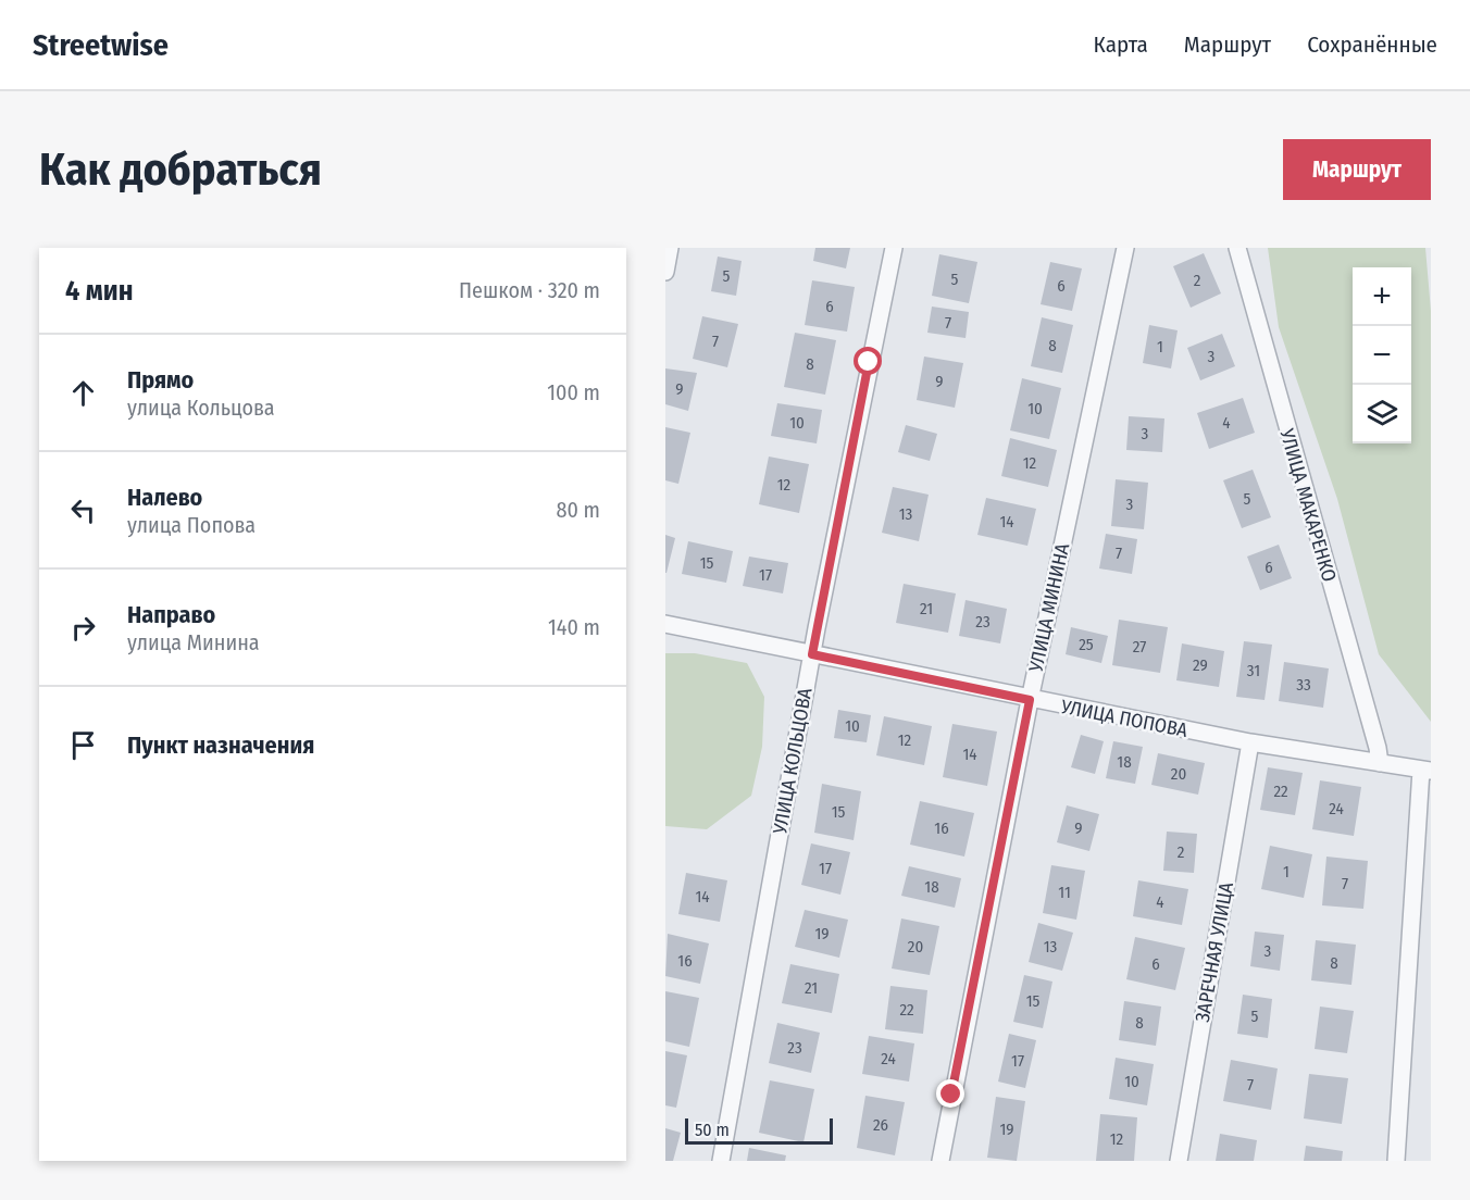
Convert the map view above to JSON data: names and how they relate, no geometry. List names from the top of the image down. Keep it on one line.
{"streets":{"street":["УЛИЦА МАКАРЕНКО","УЛИЦА МИНИНА","УЛИЦА ПОПОВА","УЛИЦА КОЛЬЦОВА","ЗАРЕЧНАЯ УЛИЦА"]},"crossings":[["УЛИЦА МАКАРЕНКО","УЛИЦА ПОПОВА"],["УЛИЦА МИНИНА","УЛИЦА ПОПОВА"],["УЛИЦА ПОПОВА","УЛИЦА КОЛЬЦОВА"],["УЛИЦА ПОПОВА","ЗАРЕЧНАЯ УЛИЦА"]],"house_numbers":["5","5","2","6","6","7","7","8","1","3","8","9","9","10","10","4","3","12","12","5","3","13","14","7","15","6","17","21","23","25","27","29","31","33","10","12","14","18","20","22","24","15","16","9","2","17","1","7","18","11","14","4","19","20","13","3","16","8","6","21","15","22","5","8","23","24","17","10","7","26","19","12"],"scale_bar":"50 m","page":{"header":"Streetwise","nav":["Карта","Маршрут","Сохранённые"],"buttons":"Маршрут","title":"Как добраться","heading":["4 мин","Пешком · 320 m"],"map_buttons":["+","−"],"list":[["Прямо","улица Кольцова","100 m"],["Налево","улица Попова","80 m"],["Направо","улица Минина","140 m"],"Пункт назначения"],"scale":"50 m"}}
